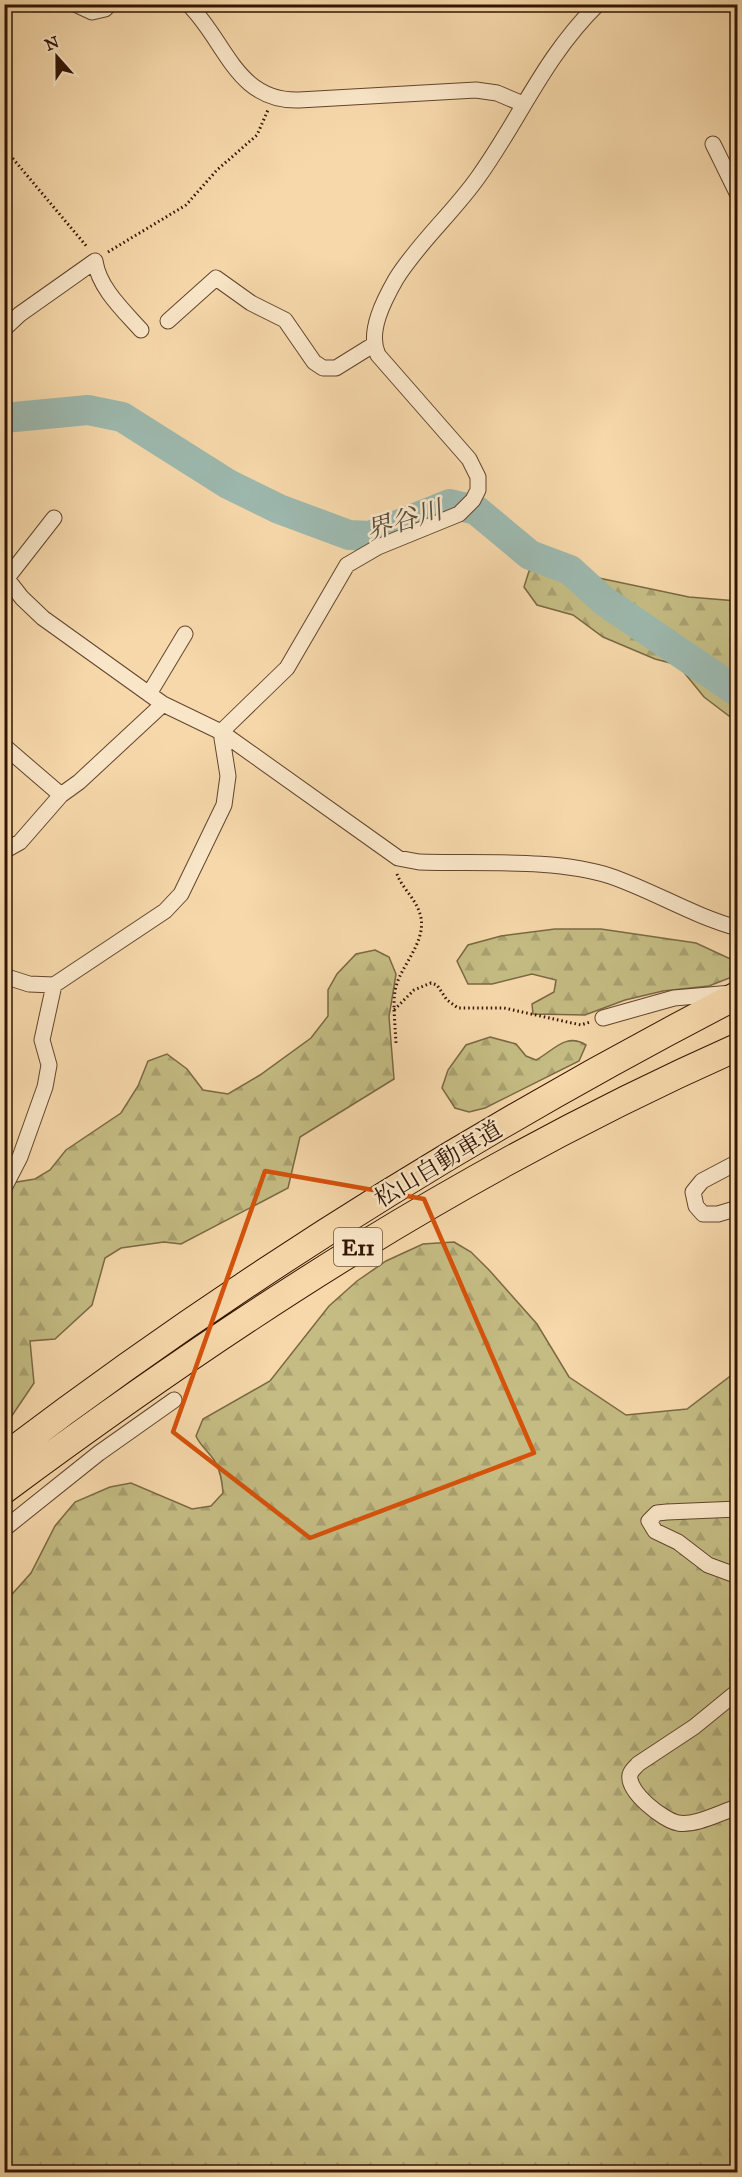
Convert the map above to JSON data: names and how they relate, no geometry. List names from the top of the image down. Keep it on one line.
{"streets":{"highway":["松山自動車道","E11"]},"water":["界谷川"],"north":"top"}
